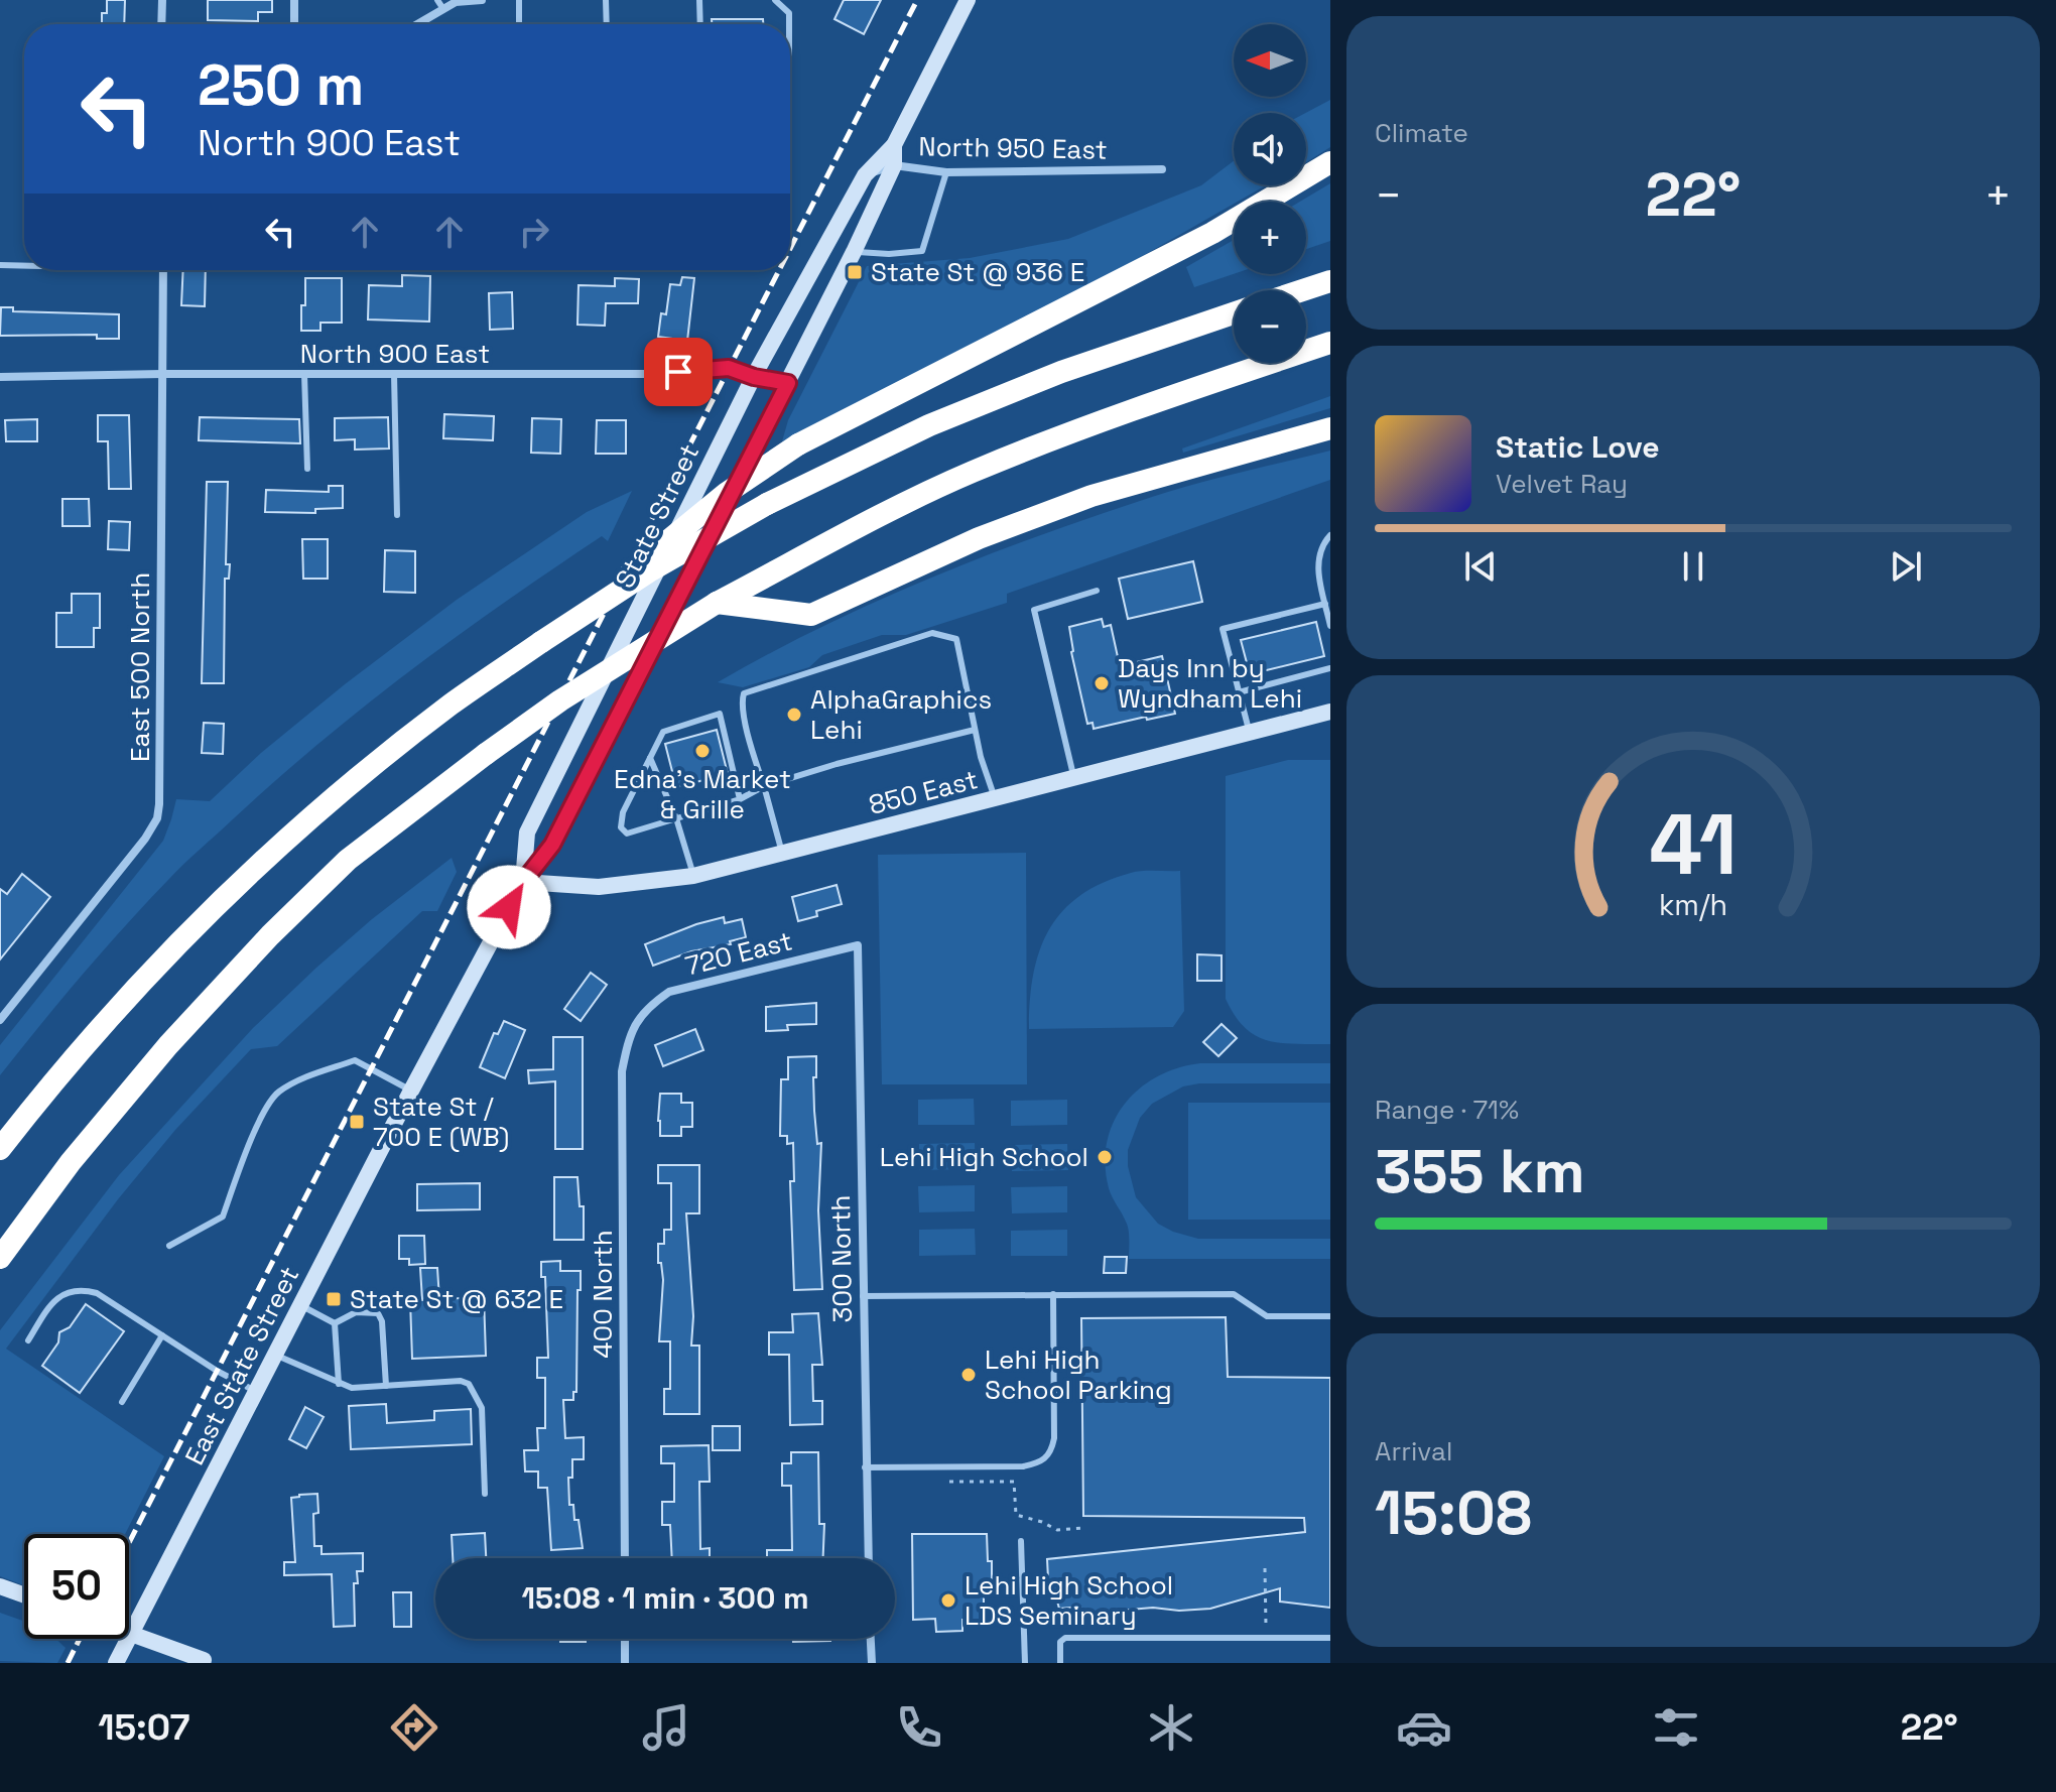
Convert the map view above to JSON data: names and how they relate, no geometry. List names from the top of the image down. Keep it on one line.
{"streets":{"main road":["State Street","850 East","East State Street"],"street":["North 950 East","North 900 East","East 500 North","720 East","300 North","400 North"]},"crossings":[["North 950 East","State Street"],["North 900 East","State Street"],["North 900 East","East 500 North"],["State Street","850 East"],["State Street","East State Street"],["720 East","300 North"],["720 East","400 North"]],"places":{"transit":["State St @ 936 E","State St / 700 E (WB)","State St @ 632 E"],"other":["Days Inn by Wyndham Lehi","AlphaGraphics Lehi","Edna's Market & Grille","Lehi High School","Lehi High School Parking","Lehi High School LDS Seminary"]},"north":"left","page":{"tile":["Climate",["Range · 71%","355 km"],["Arrival","15:08"]],"map_buttons":["+","−"],"turn":["250 m","North 900 East"],"heat":["−","22°","+"],"song":["Static Love","Velvet Ray"],"limit":"50","trip":"15:08 · 1 min · 300 m","tabs":["15:07","22°"],"gauge":["41","km/h"]}}
